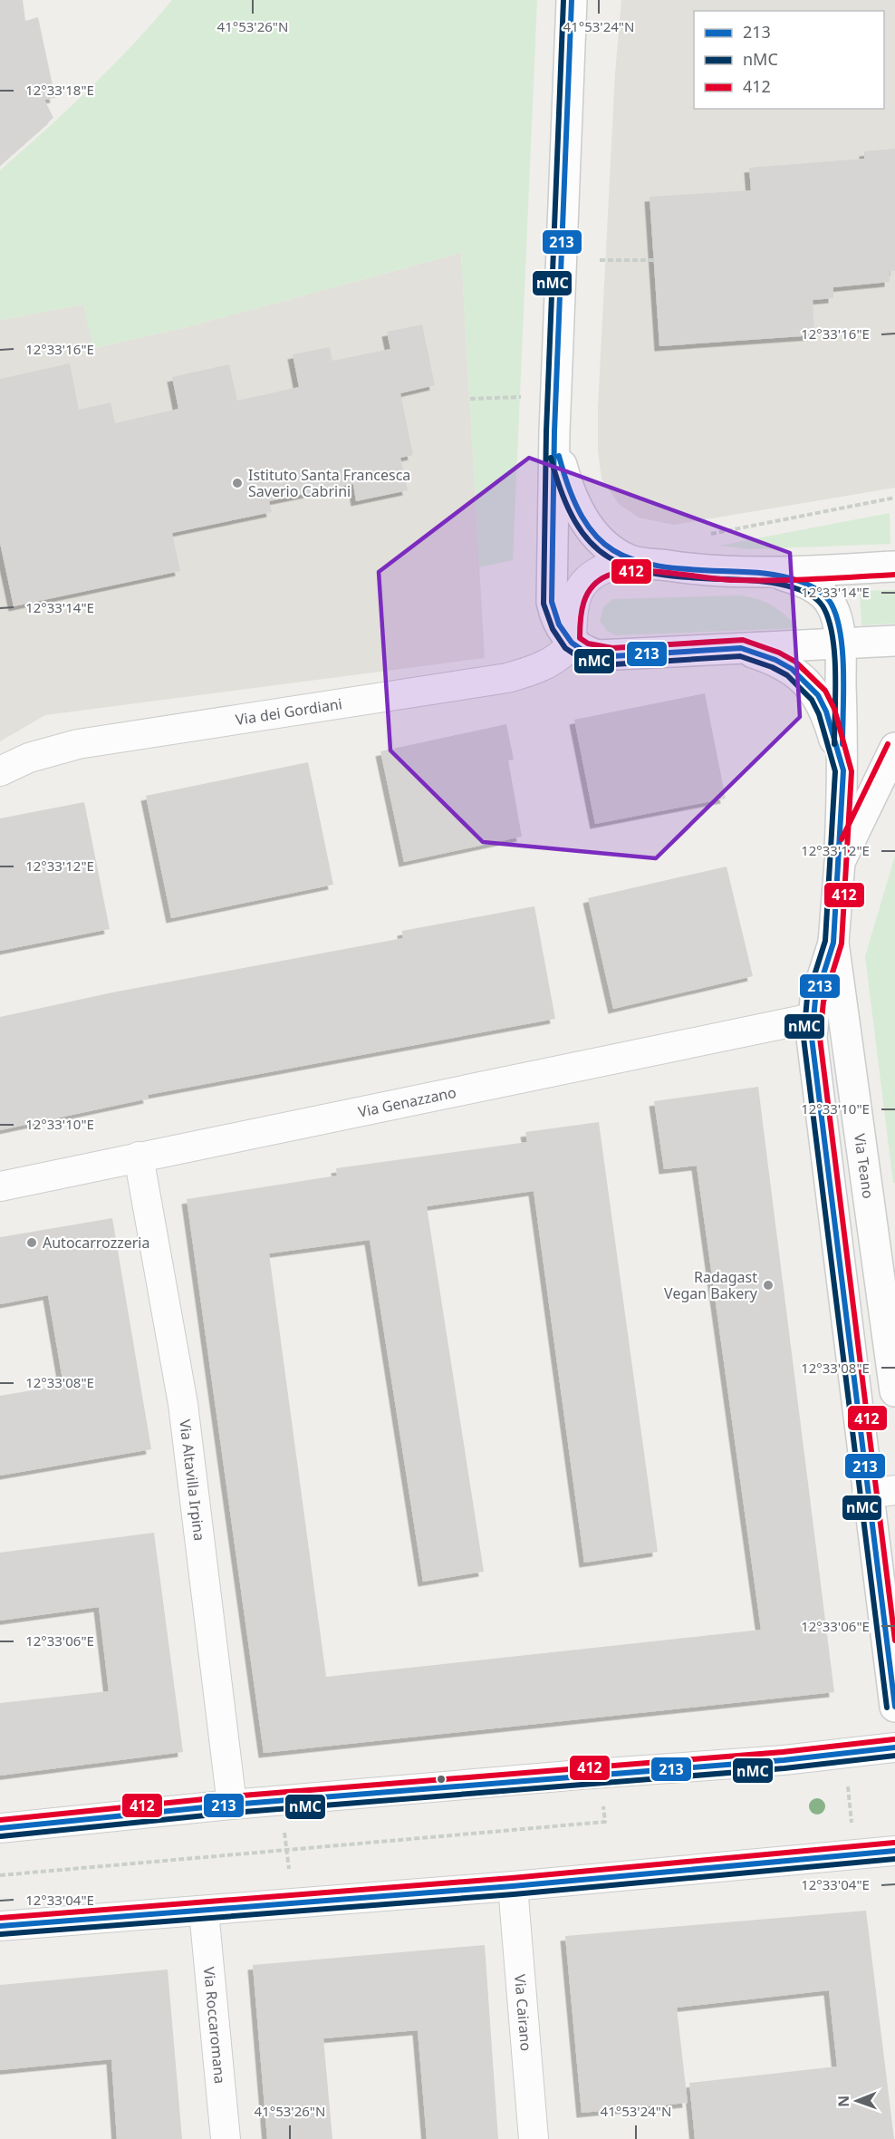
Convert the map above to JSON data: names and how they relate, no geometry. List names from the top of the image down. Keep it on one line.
{"streets":{"street":["Via dei Gordiani","Via Genazzano","Via Teano","Via Altavilla Irpina","Via Cairano","Via Roccaromana"]},"crossings":[["Via Genazzano","Via Teano"],["Via Genazzano","Via Altavilla Irpina"]],"places":["Istituto Santa Francesca Saverio Cabrini","Autocarrozzeria","Radagast Vegan Bakery"],"lines":["transit line 213","transit line nMC","transit line 412"],"legend":["213","nMC","412"],"north":"left","coordinates":["41°53'26\"N","41°53'24\"N","12°33'18\"E","12°33'16\"E","12°33'14\"E","12°33'12\"E","12°33'10\"E","12°33'08\"E","12°33'06\"E","12°33'04\"E"]}
